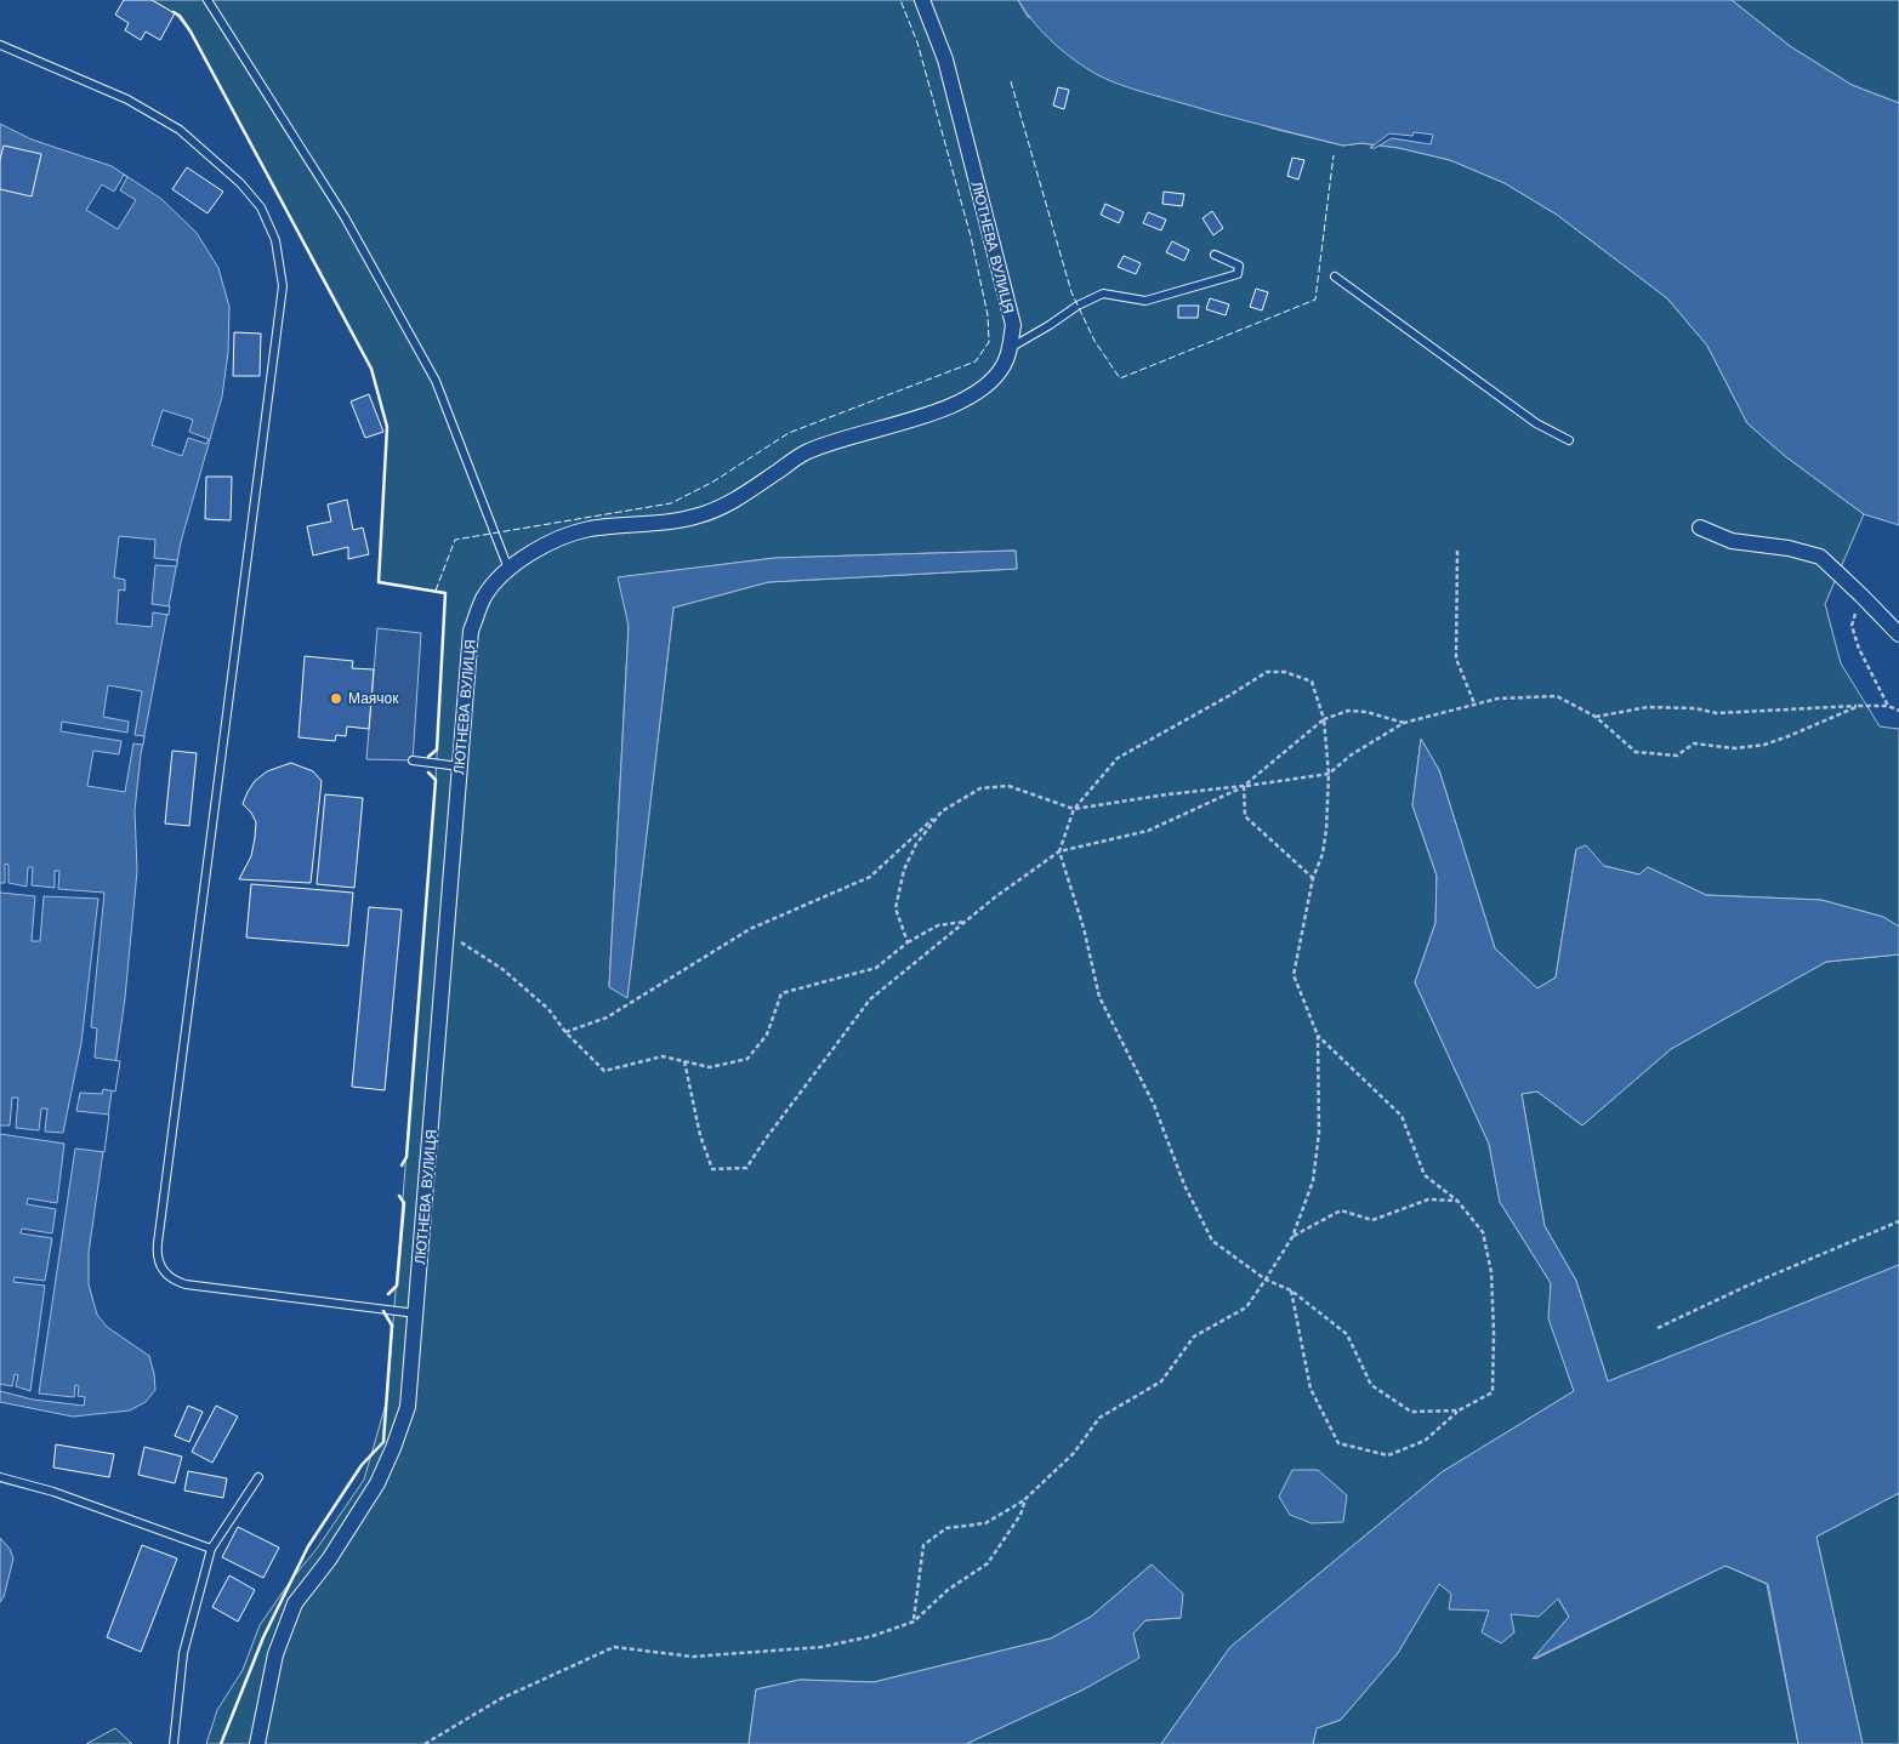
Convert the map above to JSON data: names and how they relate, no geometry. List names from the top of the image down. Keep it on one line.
{"streets":{"street":["ЛЮТНЕВА ВУЛИЦЯ"]},"places":["Маячок"]}
